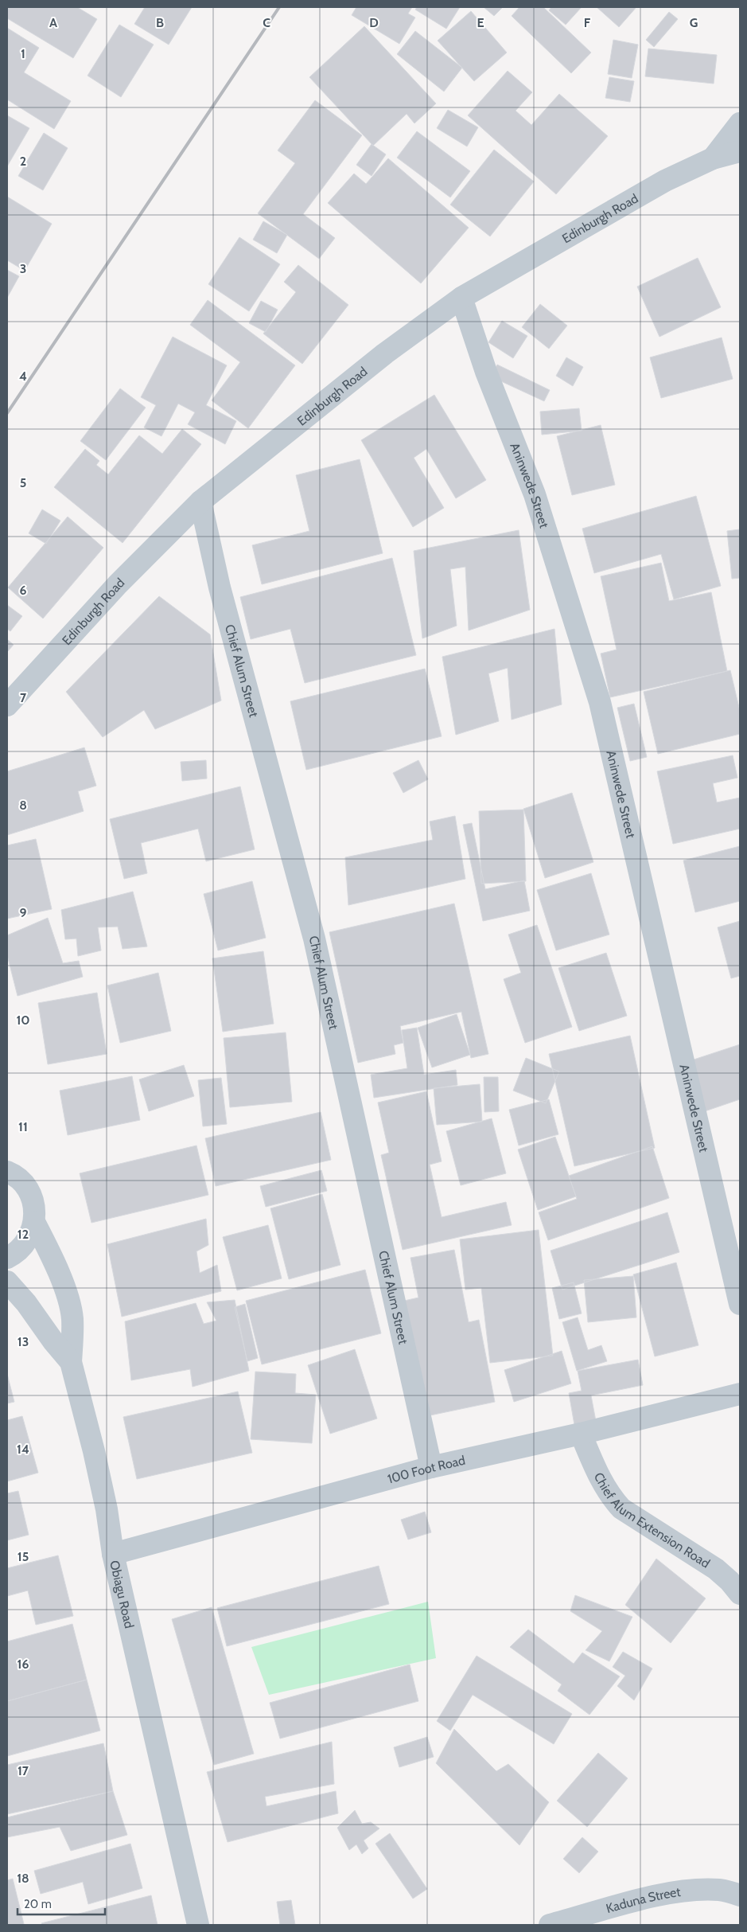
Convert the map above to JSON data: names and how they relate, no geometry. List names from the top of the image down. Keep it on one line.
{"streets":{"street":["Edinburgh Road","Aninwede Street","Chief Alum Street","100 Foot Road","Chief Alum Extension Road","Obiagu Road","Kaduna Street"]},"crossings":[["Edinburgh Road","Aninwede Street"],["Edinburgh Road","Chief Alum Street"],["Chief Alum Street","100 Foot Road"],["100 Foot Road","Chief Alum Extension Road"],["100 Foot Road","Obiagu Road"]],"scale_bar":"20 m","grid":{"columns":["A","B","C","D","E","F","G"],"rows":["1","2","3","4","5","6","7","8","9","10","11","12","13","14","15","16","17","18"]}}
